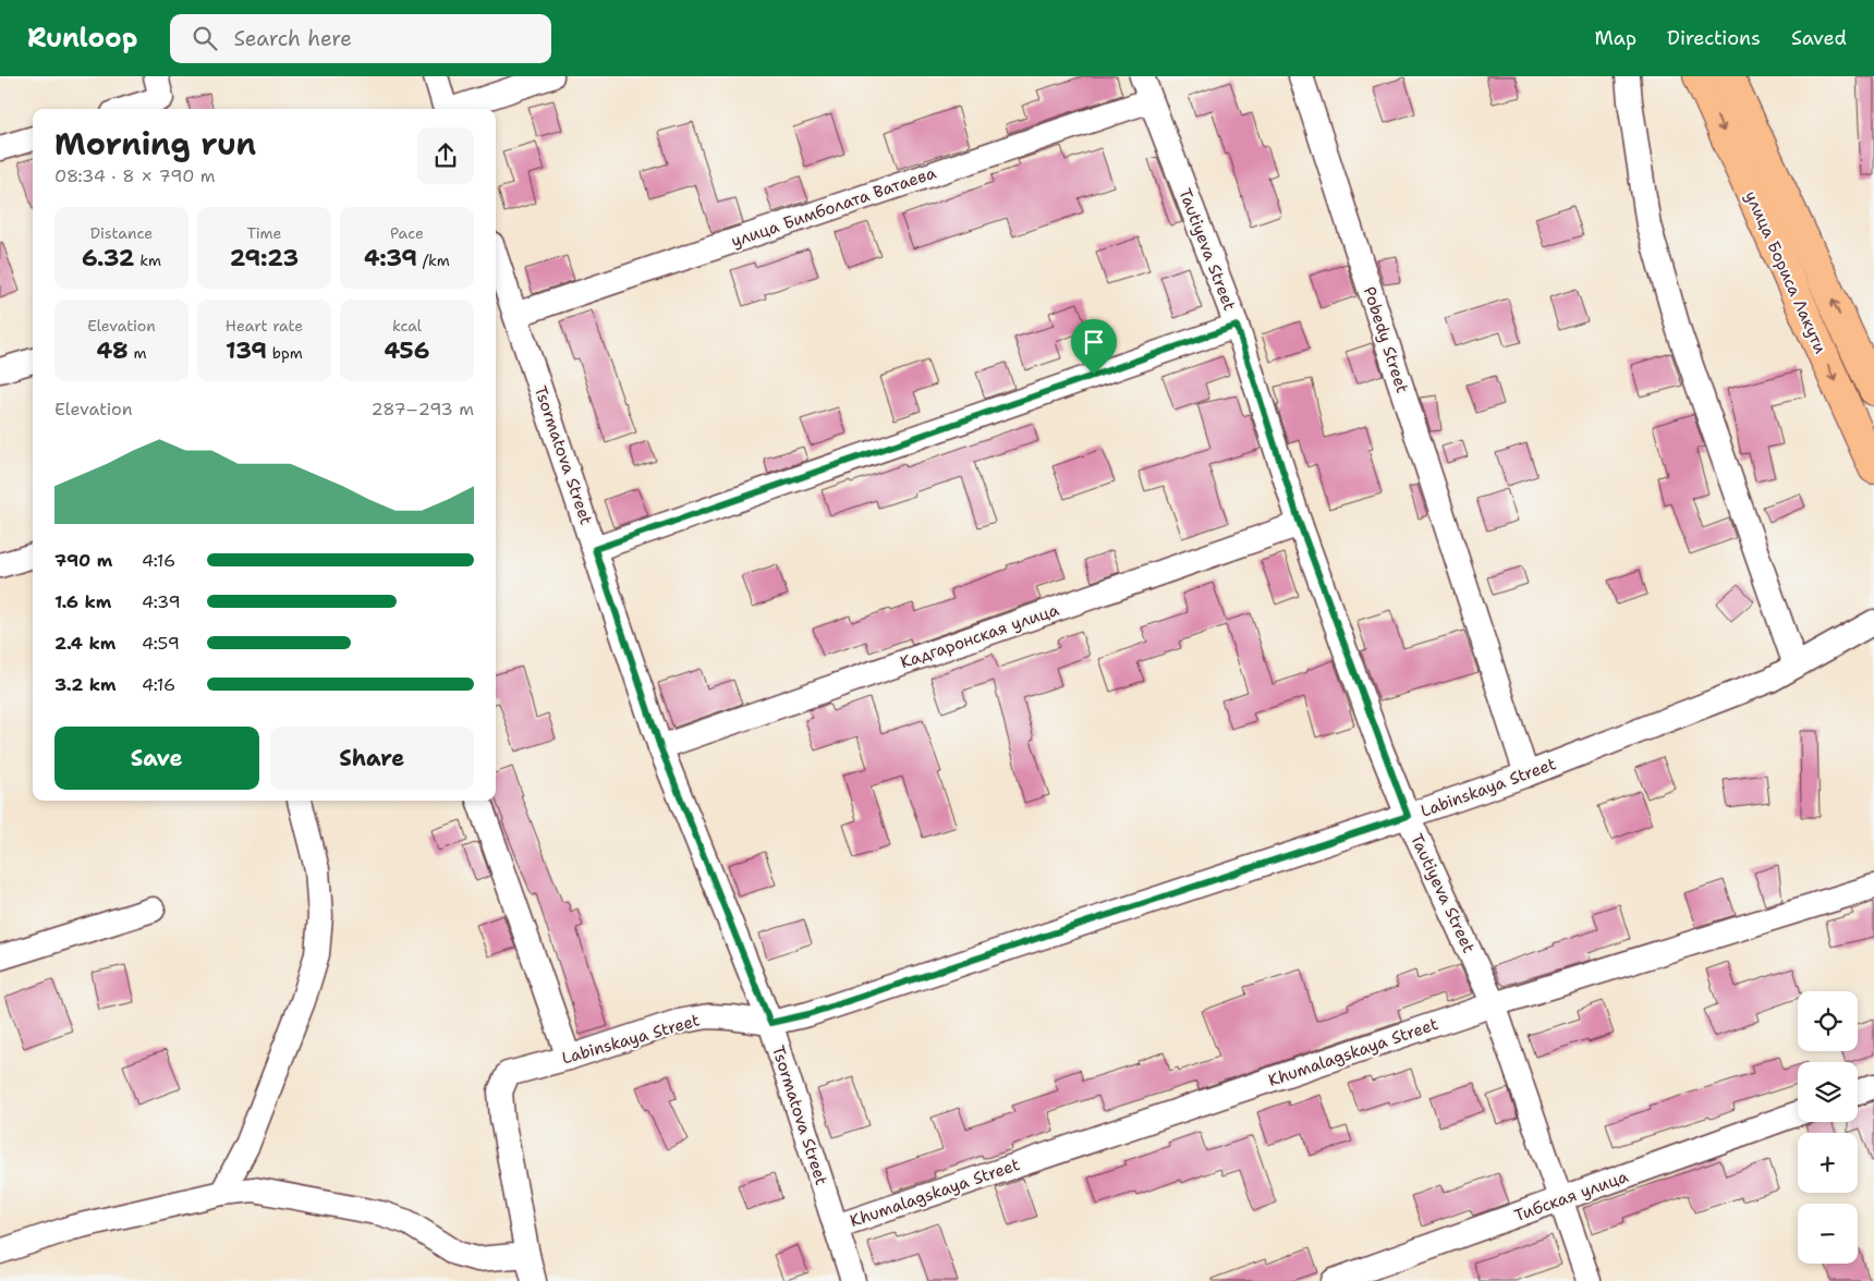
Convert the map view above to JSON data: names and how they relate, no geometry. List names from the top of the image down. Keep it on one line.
{"streets":{"main road":["улица Бориса Лакути"],"street":["улица Бимболата Ватаева","Tautiyeva Street","Pobedy Street","Tsormatova Street","Кадгаронская улица","Labinskaya Street","Khumalagskaya Street","Тибская улица"]},"crossings":[["улица Бимболата Ватаева","Tautiyeva Street"],["улица Бимболата Ватаева","Tsormatova Street"],["Tautiyeva Street","Кадгаронская улица"],["Tautiyeva Street","Labinskaya Street"],["Tautiyeva Street","Khumalagskaya Street"],["Tautiyeva Street","Тибская улица"],["Pobedy Street","Labinskaya Street"],["Tsormatova Street","Кадгаронская улица"],["Tsormatova Street","Labinskaya Street"],["Tsormatova Street","Khumalagskaya Street"]],"page":{"header":"Runloop","search":"Search here","nav":["Map","Directions","Saved"],"heading":["Morning run","08:34 · 8 × 790 m"],"stats":[["Distance","6.32 km"],["Time","29:23"],["Pace","4:39 /km"],["Elevation","48 m"],["Heart rate","139 bpm"],["kcal","456"]],"chart":["Elevation","287–293 m"],"list":[{"name":"790 m","note":"4:16"},{"name":"1.6 km","note":"4:39"},{"name":"2.4 km","note":"4:59"},{"name":"3.2 km","note":"4:16"}],"buttons":["Save","Share"],"map_buttons":["+","−"]}}
